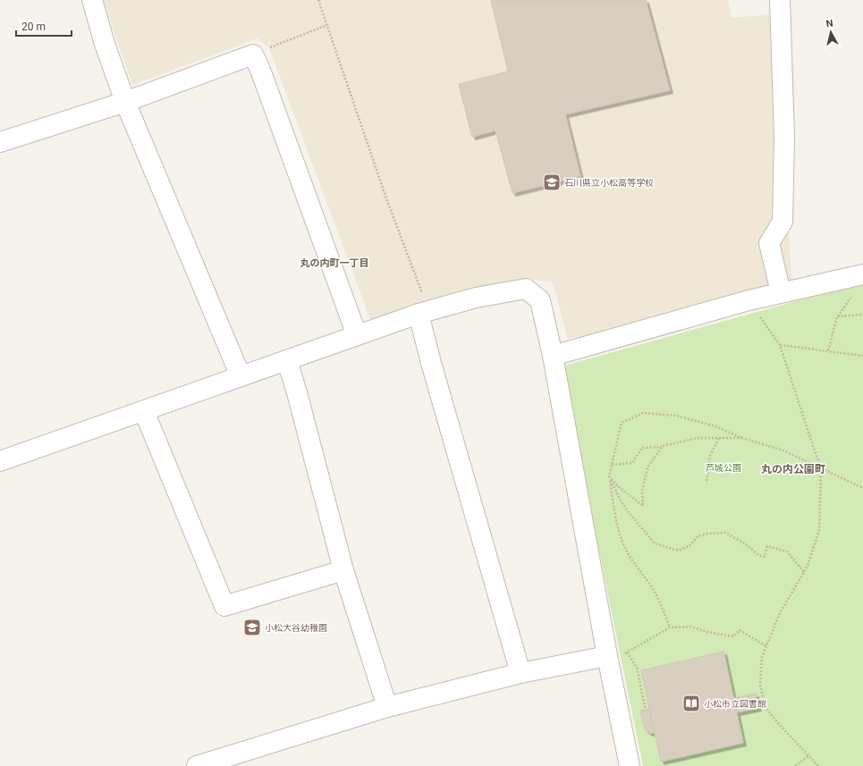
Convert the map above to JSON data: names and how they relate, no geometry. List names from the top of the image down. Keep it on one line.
{"districts":["丸の内町一丁目","丸の内公園町"],"parks":["芦城公園"],"places":{"school or university":["石川県立小松高等学校","小松大谷幼稚園"],"library":["小松市立図書館"]},"scale_bar":"20 m","north":"top"}
